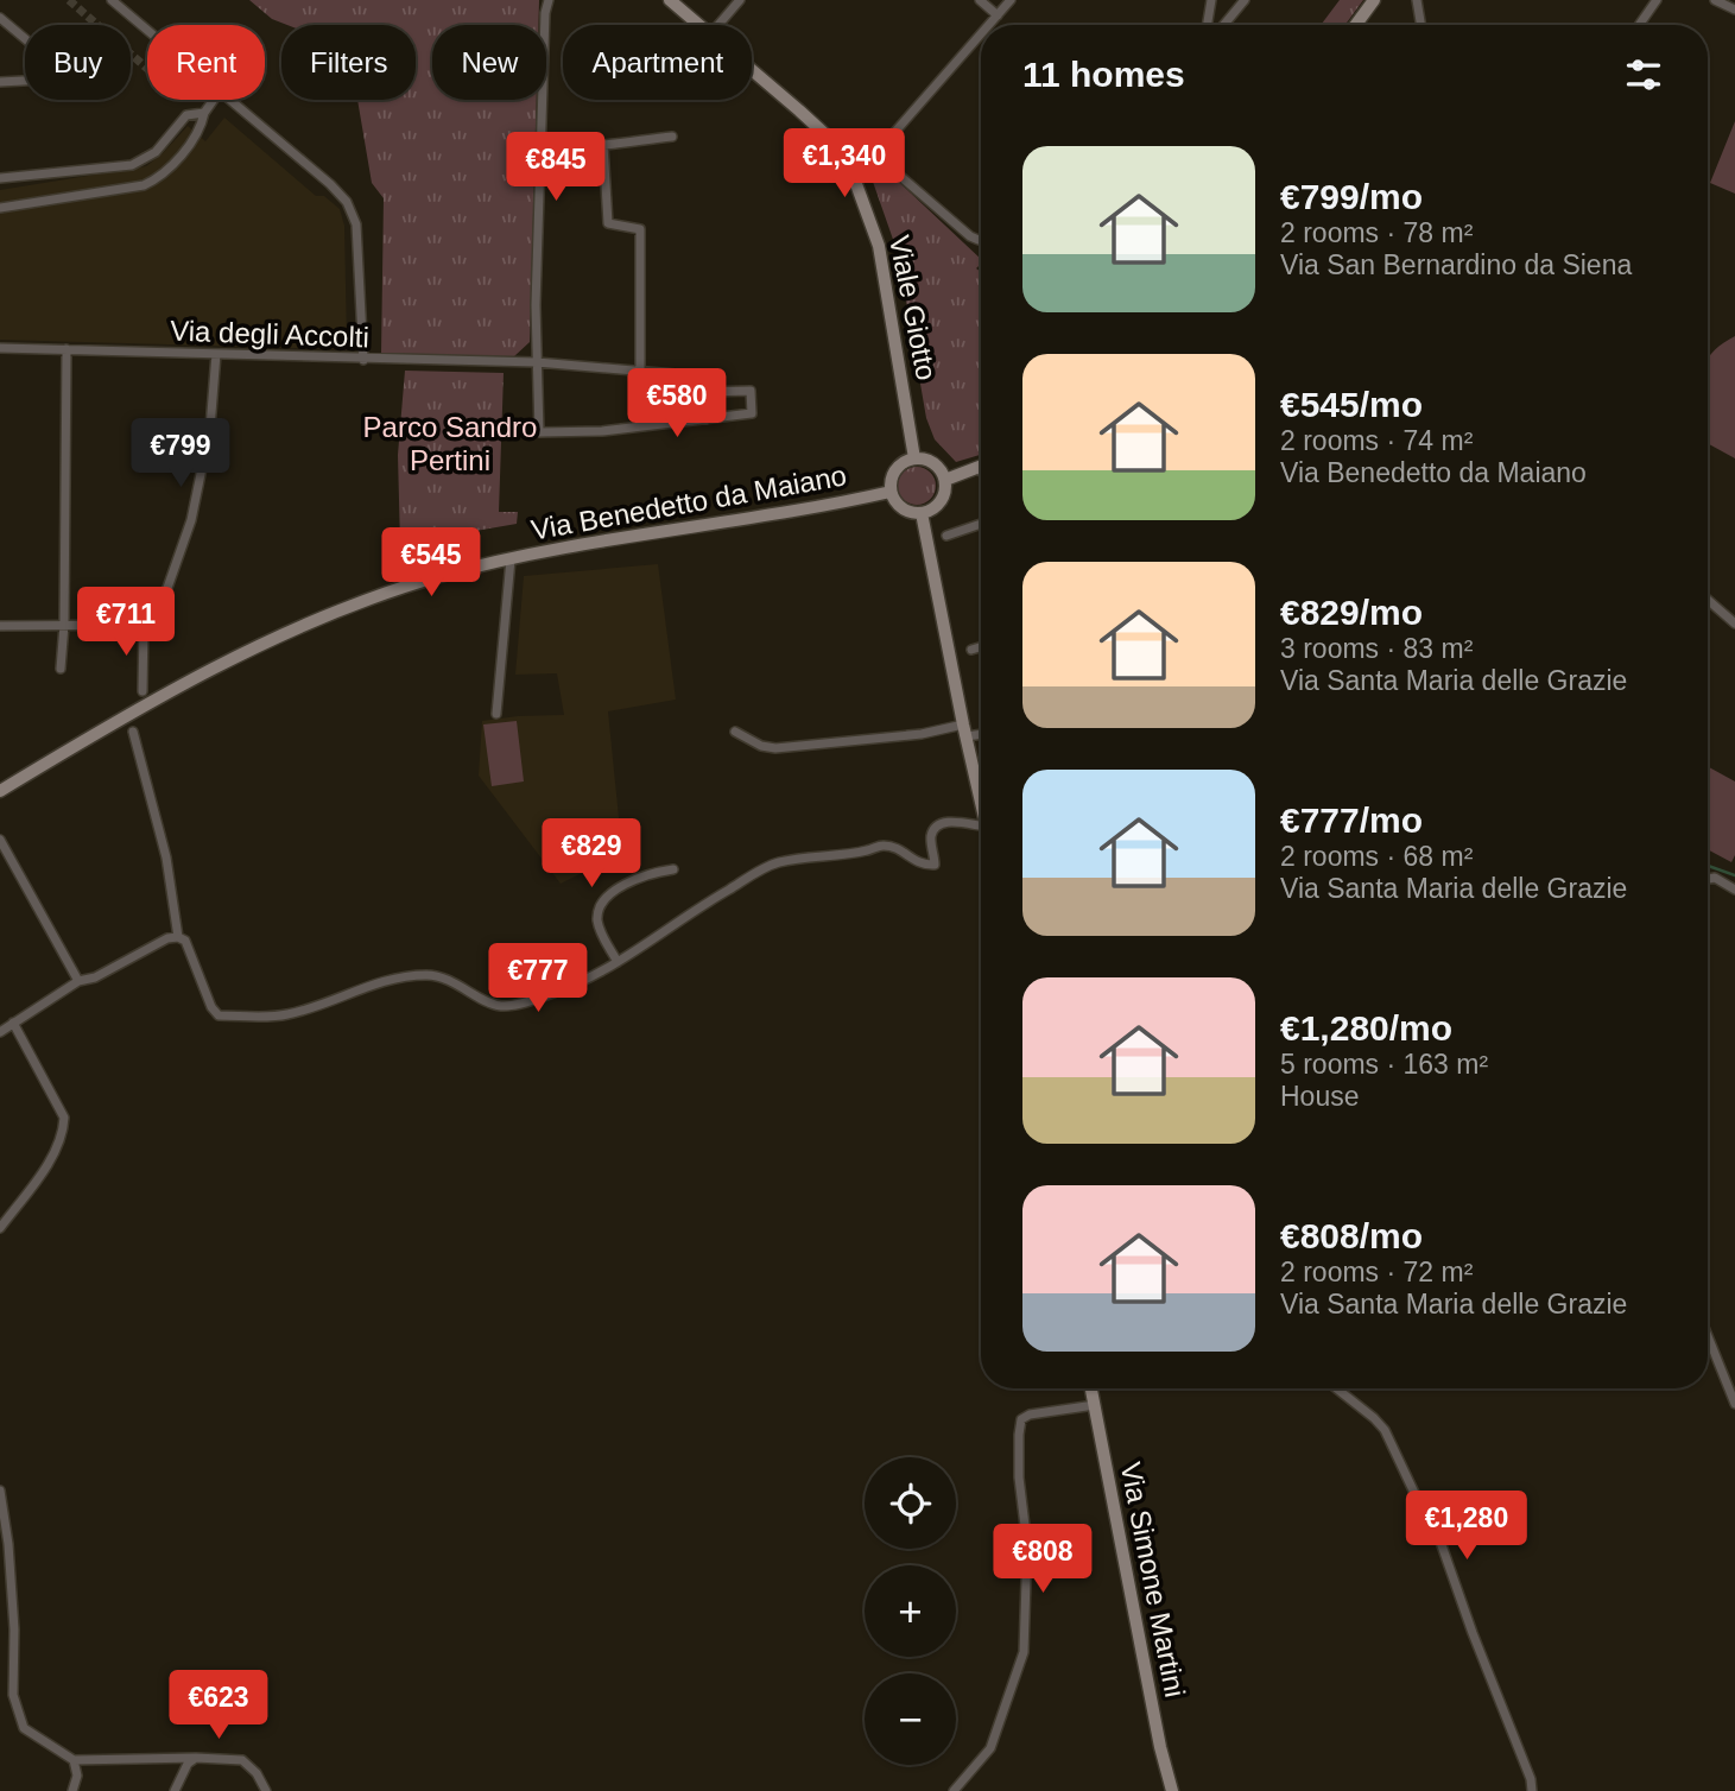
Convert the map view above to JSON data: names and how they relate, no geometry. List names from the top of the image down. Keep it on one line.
{"streets":{"street":["Viale Giotto","Via degli Accolti","Via Benedetto da Maiano","Via Simone Martini"]},"crossings":[["Viale Giotto","Via Benedetto da Maiano"]],"parks":["Parco Sandro Pertini"],"page":{"chip":["Buy","Rent","Filters","New","Apartment"],"heading":"11 homes","list":[{"name":"€799/mo","note":"2 rooms · 78 m² · Via San Bernardino da Siena"},{"name":"€545/mo","note":"2 rooms · 74 m² · Via Benedetto da Maiano"},{"name":"€829/mo","note":"3 rooms · 83 m² · Via Santa Maria delle Grazie"},{"name":"€777/mo","note":"2 rooms · 68 m² · Via Santa Maria delle Grazie"},{"name":"€1,280/mo","note":"5 rooms · 163 m² · House"},{"name":"€808/mo","note":"2 rooms · 72 m² · Via Santa Maria delle Grazie"}],"price":["€1,340","€845","€580","€799","€545","€711","€829","€777","€1,280","€808","€623"],"map_buttons":["+","−"]}}
